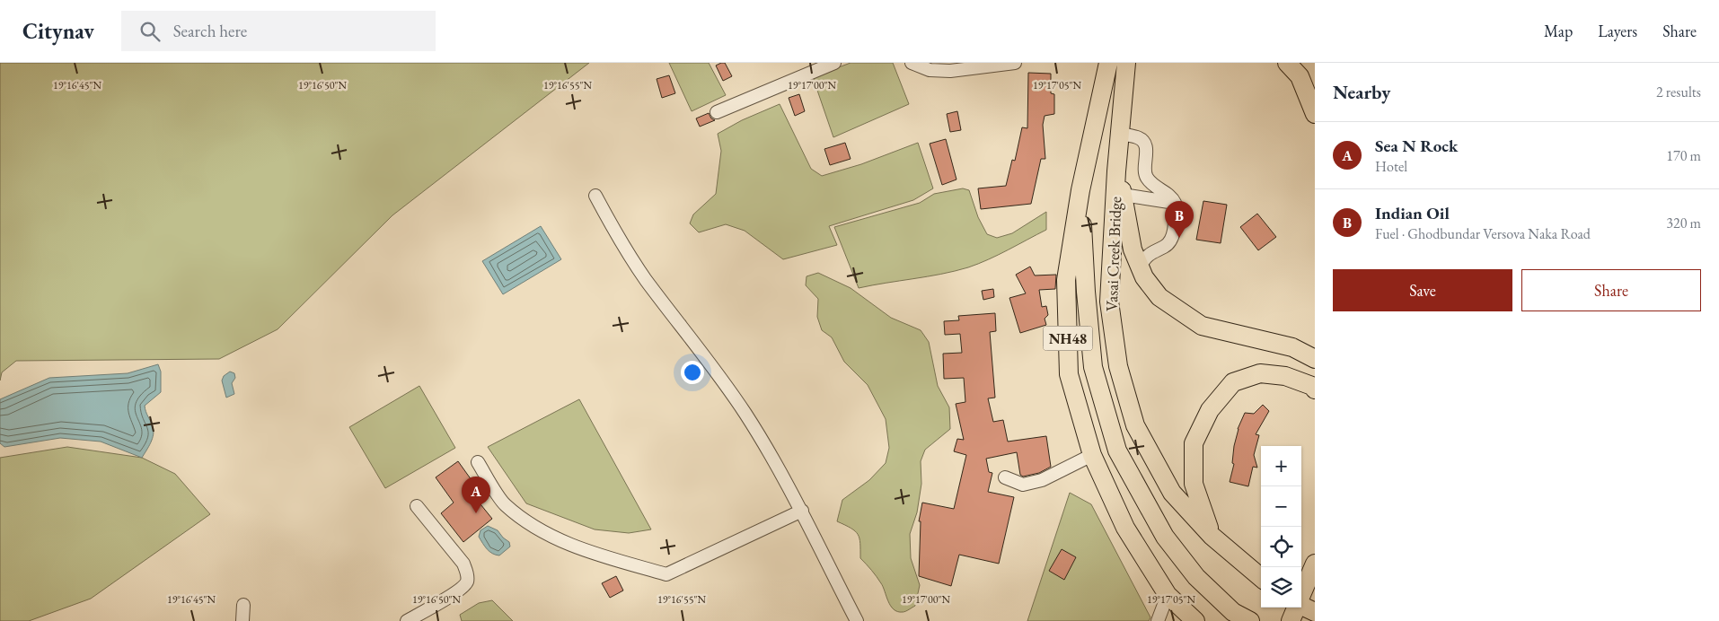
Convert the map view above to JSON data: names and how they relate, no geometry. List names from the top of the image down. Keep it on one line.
{"streets":{"highway":["Vasai Creek Bridge","NH48"]},"crossings":[["Vasai Creek Bridge","NH48"]],"page":{"header":"Citynav","search":"Search here","nav":["Map","Layers","Share"],"heading":["Nearby","2 results"],"list":[{"mark":"A","name":"Sea N Rock","note":"Hotel","value":"170 m"},{"mark":"B","name":"Indian Oil","note":"Fuel · Ghodbundar Versova Naka Road","value":"320 m"}],"pins":["B","A"],"buttons":["Save","Share"],"map_buttons":["+","−"]},"coordinates":["19°16'45\"N","19°16'50\"N","19°16'55\"N","19°17'00\"N","19°17'05\"N"]}
